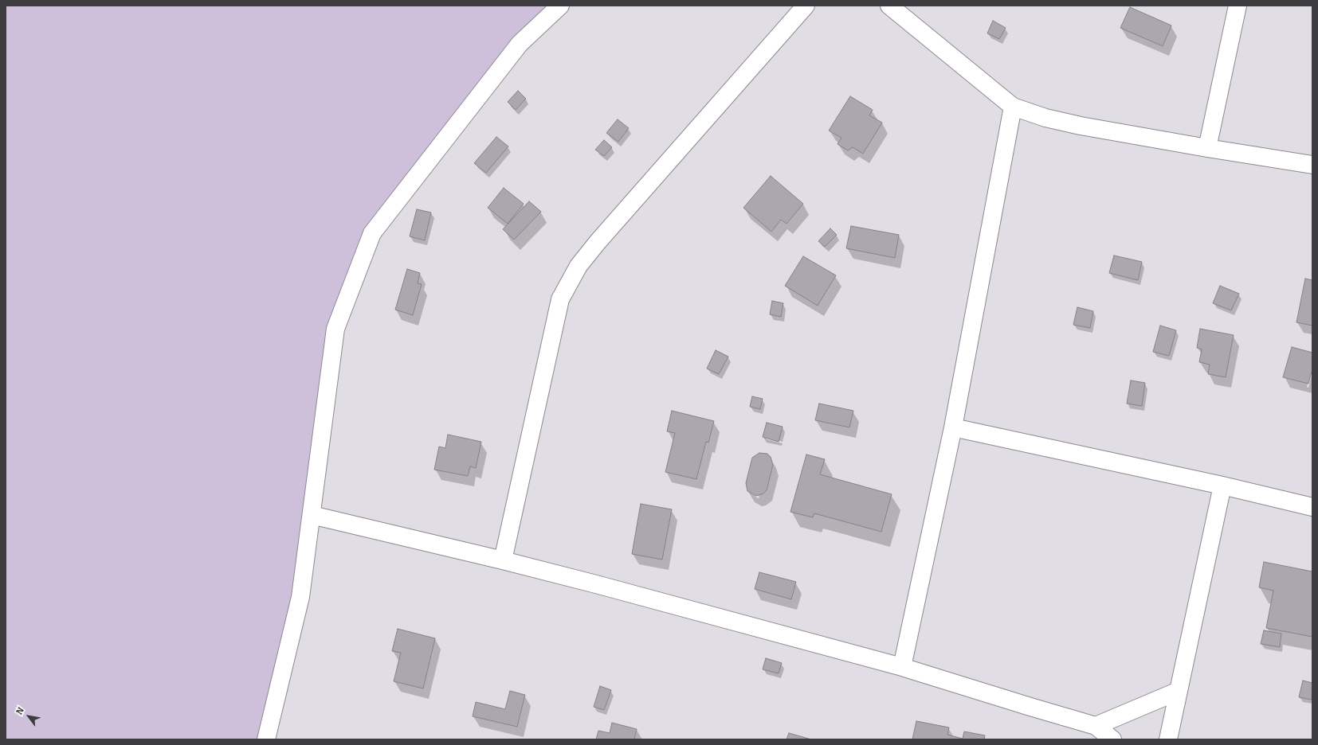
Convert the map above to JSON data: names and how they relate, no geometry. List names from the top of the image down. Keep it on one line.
{"north":"top left"}
